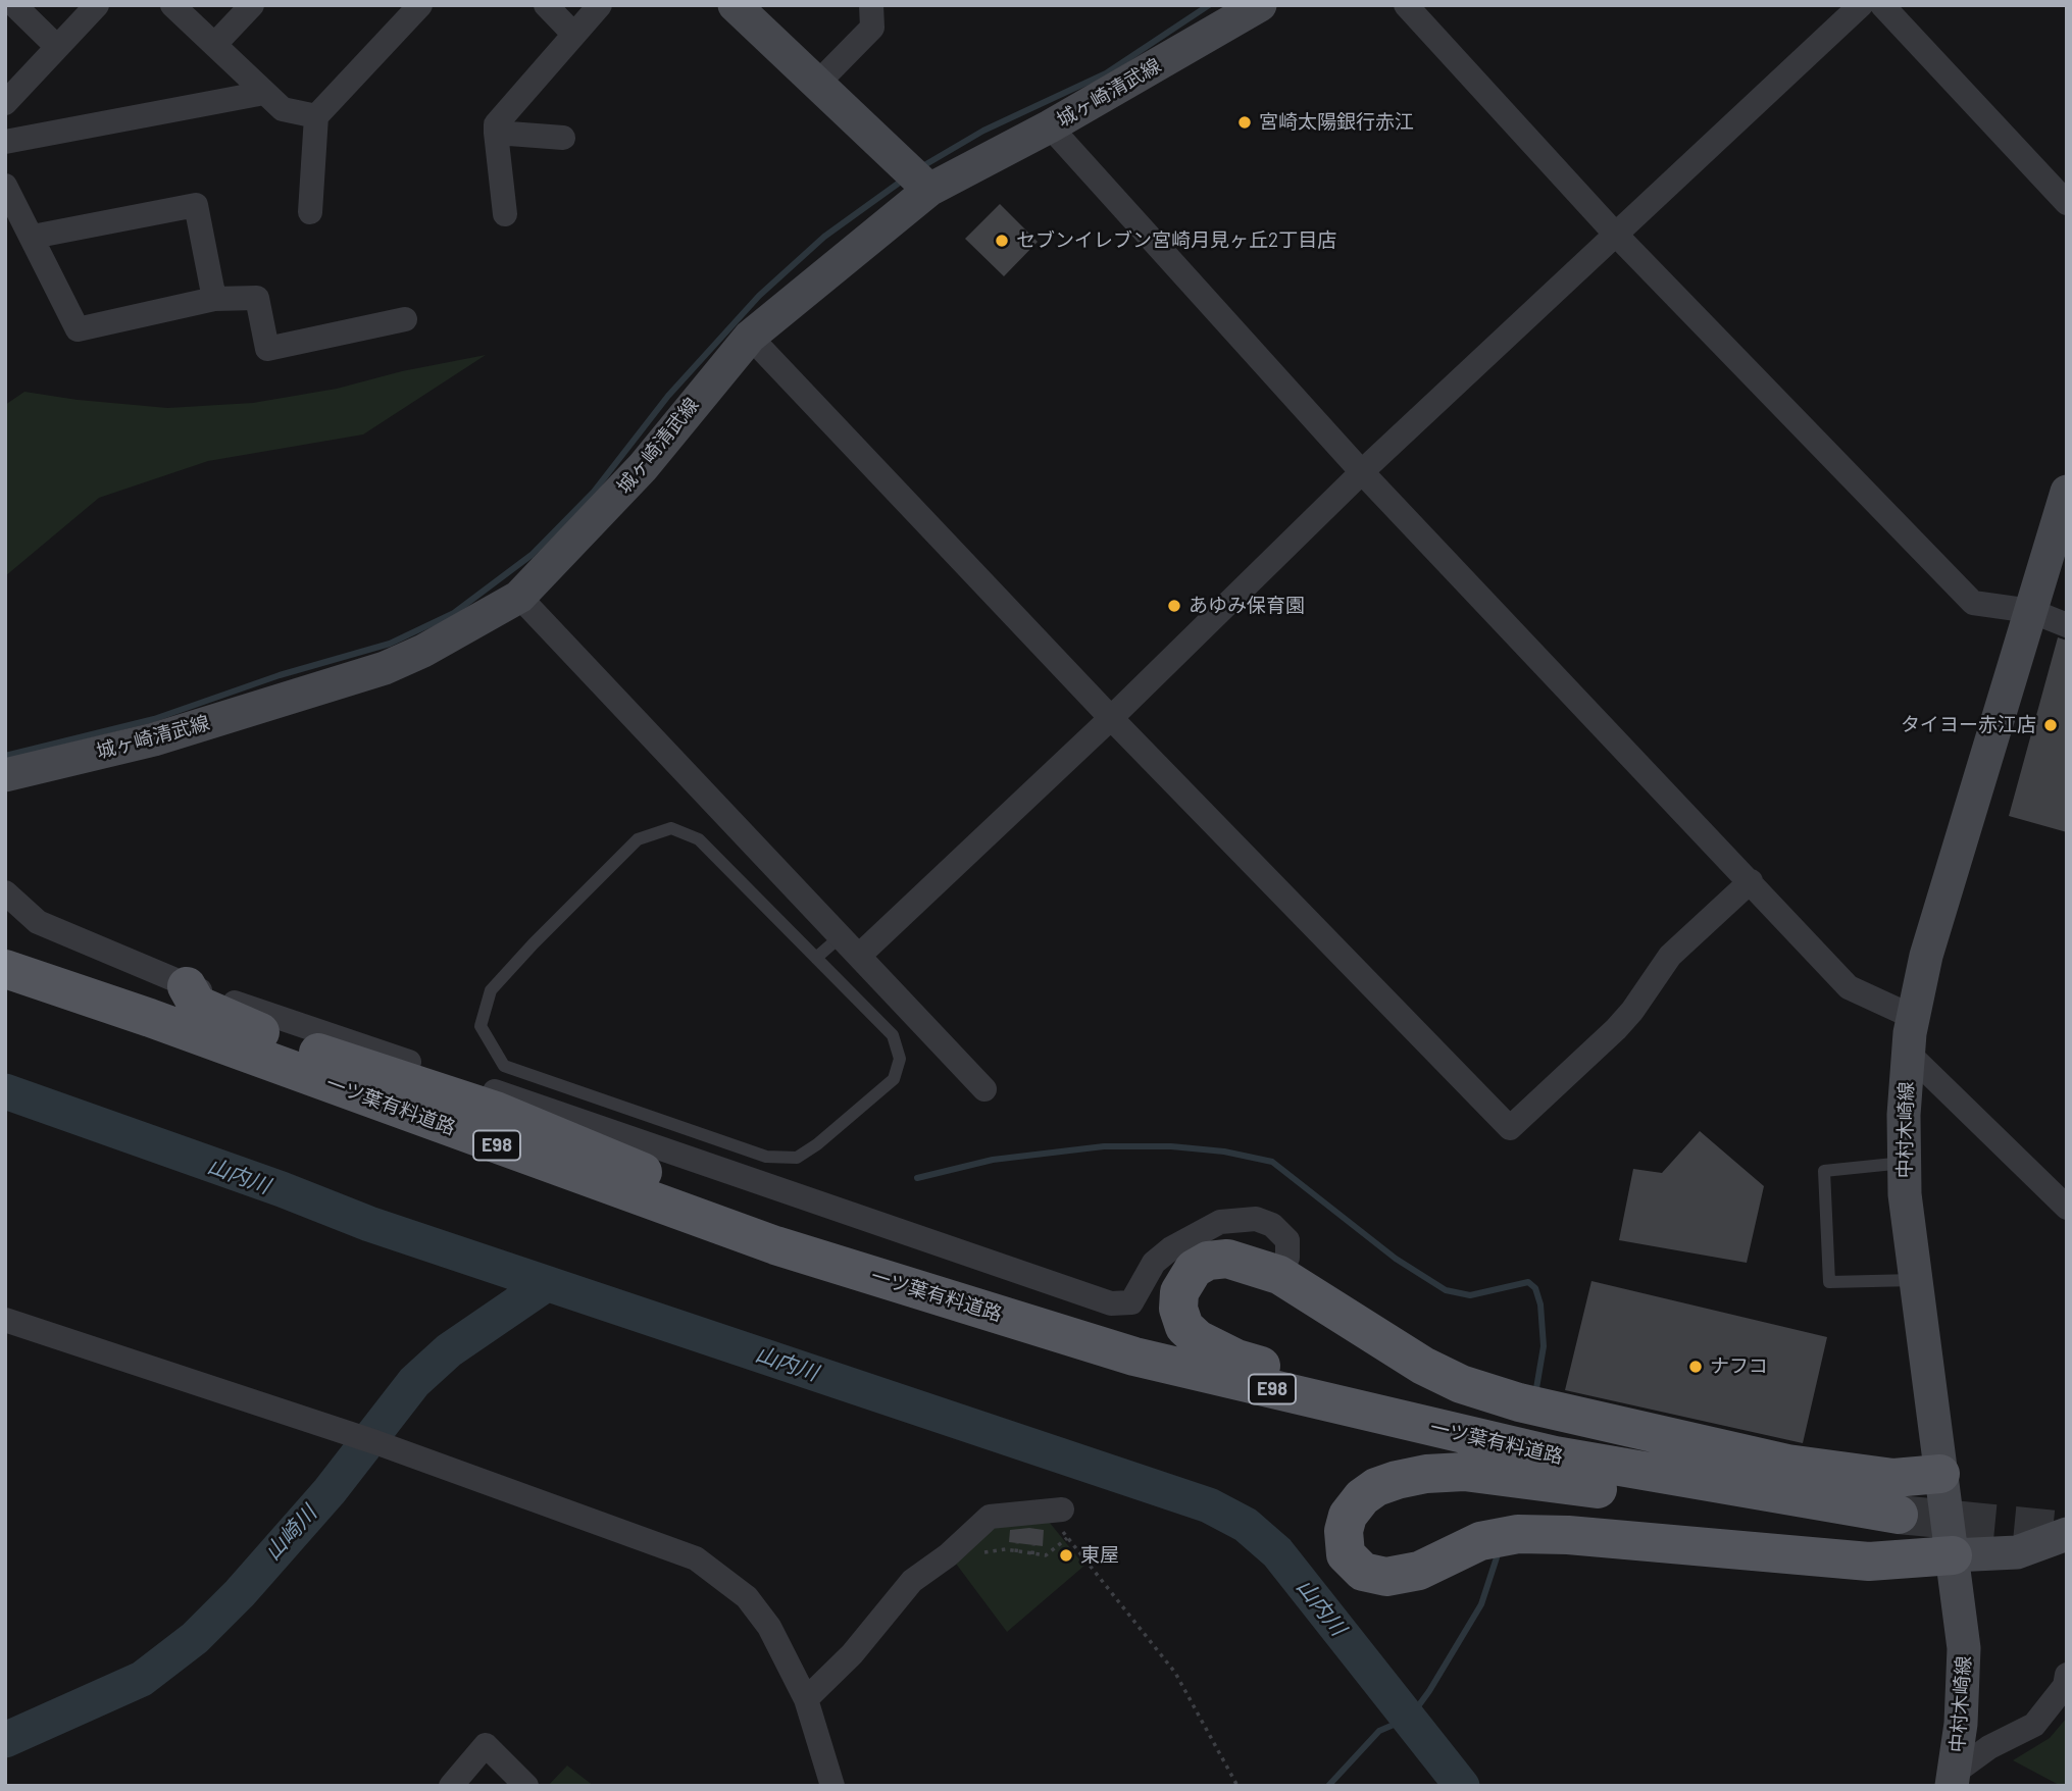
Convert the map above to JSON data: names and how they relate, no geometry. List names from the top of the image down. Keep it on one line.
{"streets":{"main road":["城ヶ崎清武線","一ツ葉有料道路","中村木崎線","E98"]},"crossings":[["一ツ葉有料道路","中村木崎線"]],"water":["山内川","山崎川"],"places":["宮崎太陽銀行赤江","セブンイレブン宮崎月見ヶ丘2丁目店","あゆみ保育園","タイヨー赤江店","ナフコ","東屋"]}
